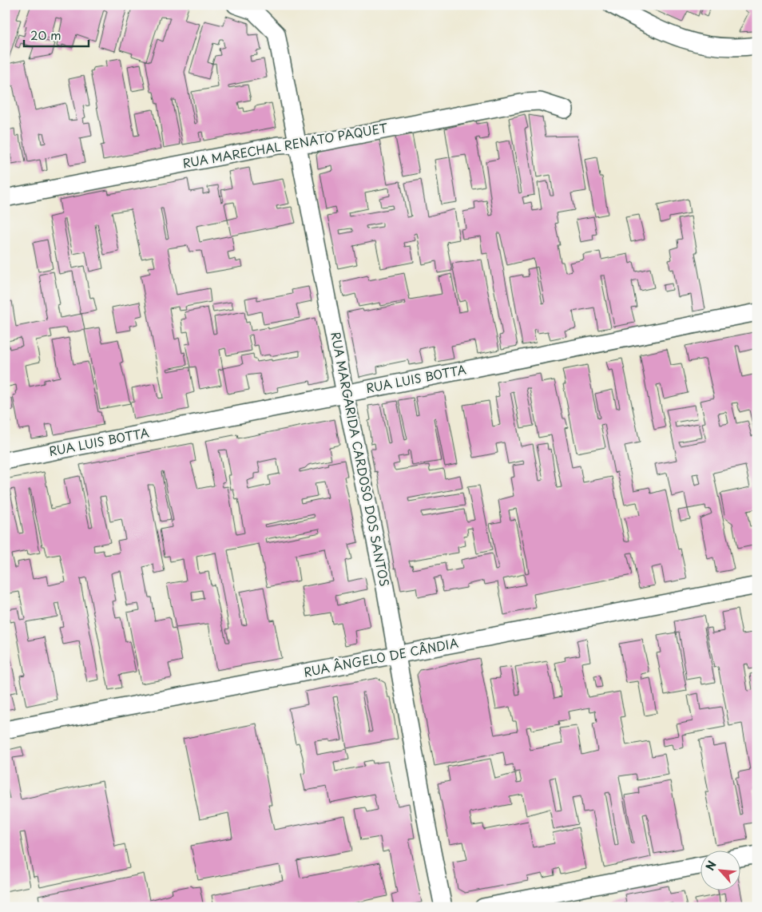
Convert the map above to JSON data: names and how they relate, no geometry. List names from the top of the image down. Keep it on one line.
{"streets":{"street":["RUA MARECHAL RENATO PAQUET","RUA LUIS BOTTA","RUA MARGARIDA CARDOSO DOS SANTOS","RUA ÂNGELO DE CÂNDIA"]},"crossings":[["RUA MARECHAL RENATO PAQUET","RUA MARGARIDA CARDOSO DOS SANTOS"],["RUA LUIS BOTTA","RUA MARGARIDA CARDOSO DOS SANTOS"],["RUA MARGARIDA CARDOSO DOS SANTOS","RUA ÂNGELO DE CÂNDIA"]],"scale_bar":"20 m","north":"top left"}
